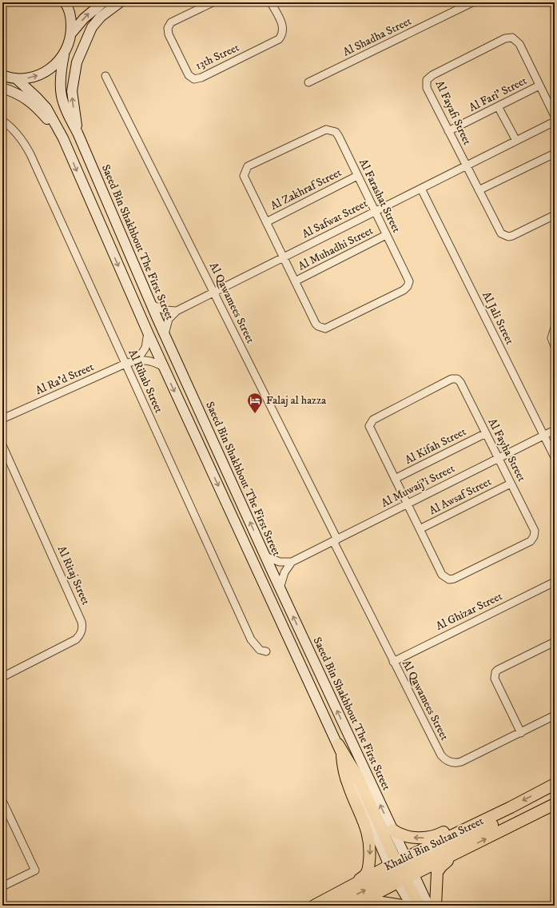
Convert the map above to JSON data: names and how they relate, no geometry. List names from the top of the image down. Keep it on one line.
{"streets":{"main road":["Saeed Bin Shakhbout The First Street","Khalid Bin Sultan Street"],"street":["Al Shadha Street","13th Street","Al Fari' Street","Al Fayafi Street","Al Zakhraf Street","Al Farashat Street","Al Safwat Street","Al Muhadhi Street","Al Qawamees Street","Al Jali Street","Al Ra'd Street","Al Rihab Street","Al Kifah Street","Al Fayha Street","Al Muwaij'i Street","Al Awsaf Street","Al Ritaj Street","Al Ghizar Street"]},"crossings":[["Al Fari' Street","Al Fayafi Street"],["Al Fayafi Street","Al Safwat Street"],["Al Zakhraf Street","Al Farashat Street"],["Al Farashat Street","Al Safwat Street"],["Al Farashat Street","Al Muhadhi Street"],["Al Safwat Street","Saeed Bin Shakhbout The First Street"],["Al Safwat Street","Al Qawamees Street"],["Al Safwat Street","Al Jali Street"],["Saeed Bin Shakhbout The First Street","Al Ra'd Street"],["Saeed Bin Shakhbout The First Street","Khalid Bin Sultan Street"],["Al Qawamees Street","Al Muwaij'i Street"],["Al Qawamees Street","Al Ghizar Street"],["Al Jali Street","Al Muwaij'i Street"],["Al Ra'd Street","Al Rihab Street"],["Al Kifah Street","Al Fayha Street"],["Al Fayha Street","Al Muwaij'i Street"],["Al Fayha Street","Al Awsaf Street"]],"places":{"hotel":["Falaj al hazza"]}}
